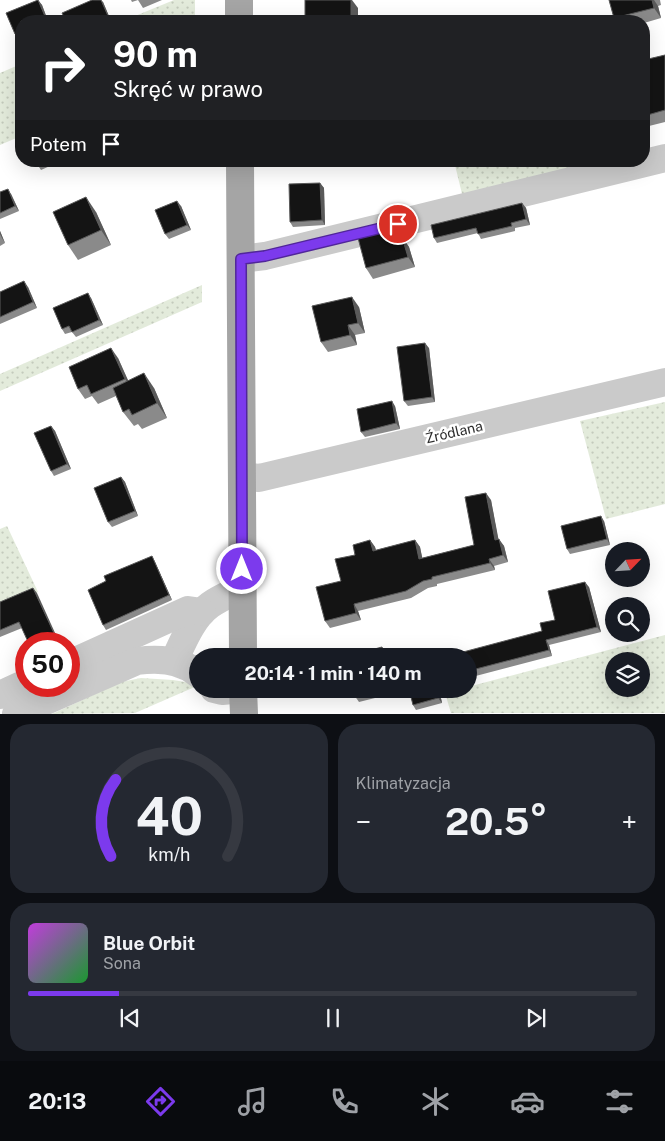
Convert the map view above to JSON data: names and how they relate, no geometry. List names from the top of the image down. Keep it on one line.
{"streets":{"street":["Źródlana"]},"north":"top right","page":{"turn":["90 m","Skręć w prawo"],"then":"Potem","limit":"50","trip":"20:14 · 1 min · 140 m","tile":"Klimatyzacja","heat":["−","20.5°","+"],"song":["Blue Orbit","Sona"],"tabs":"20:13","gauge":["40","km/h"]}}
